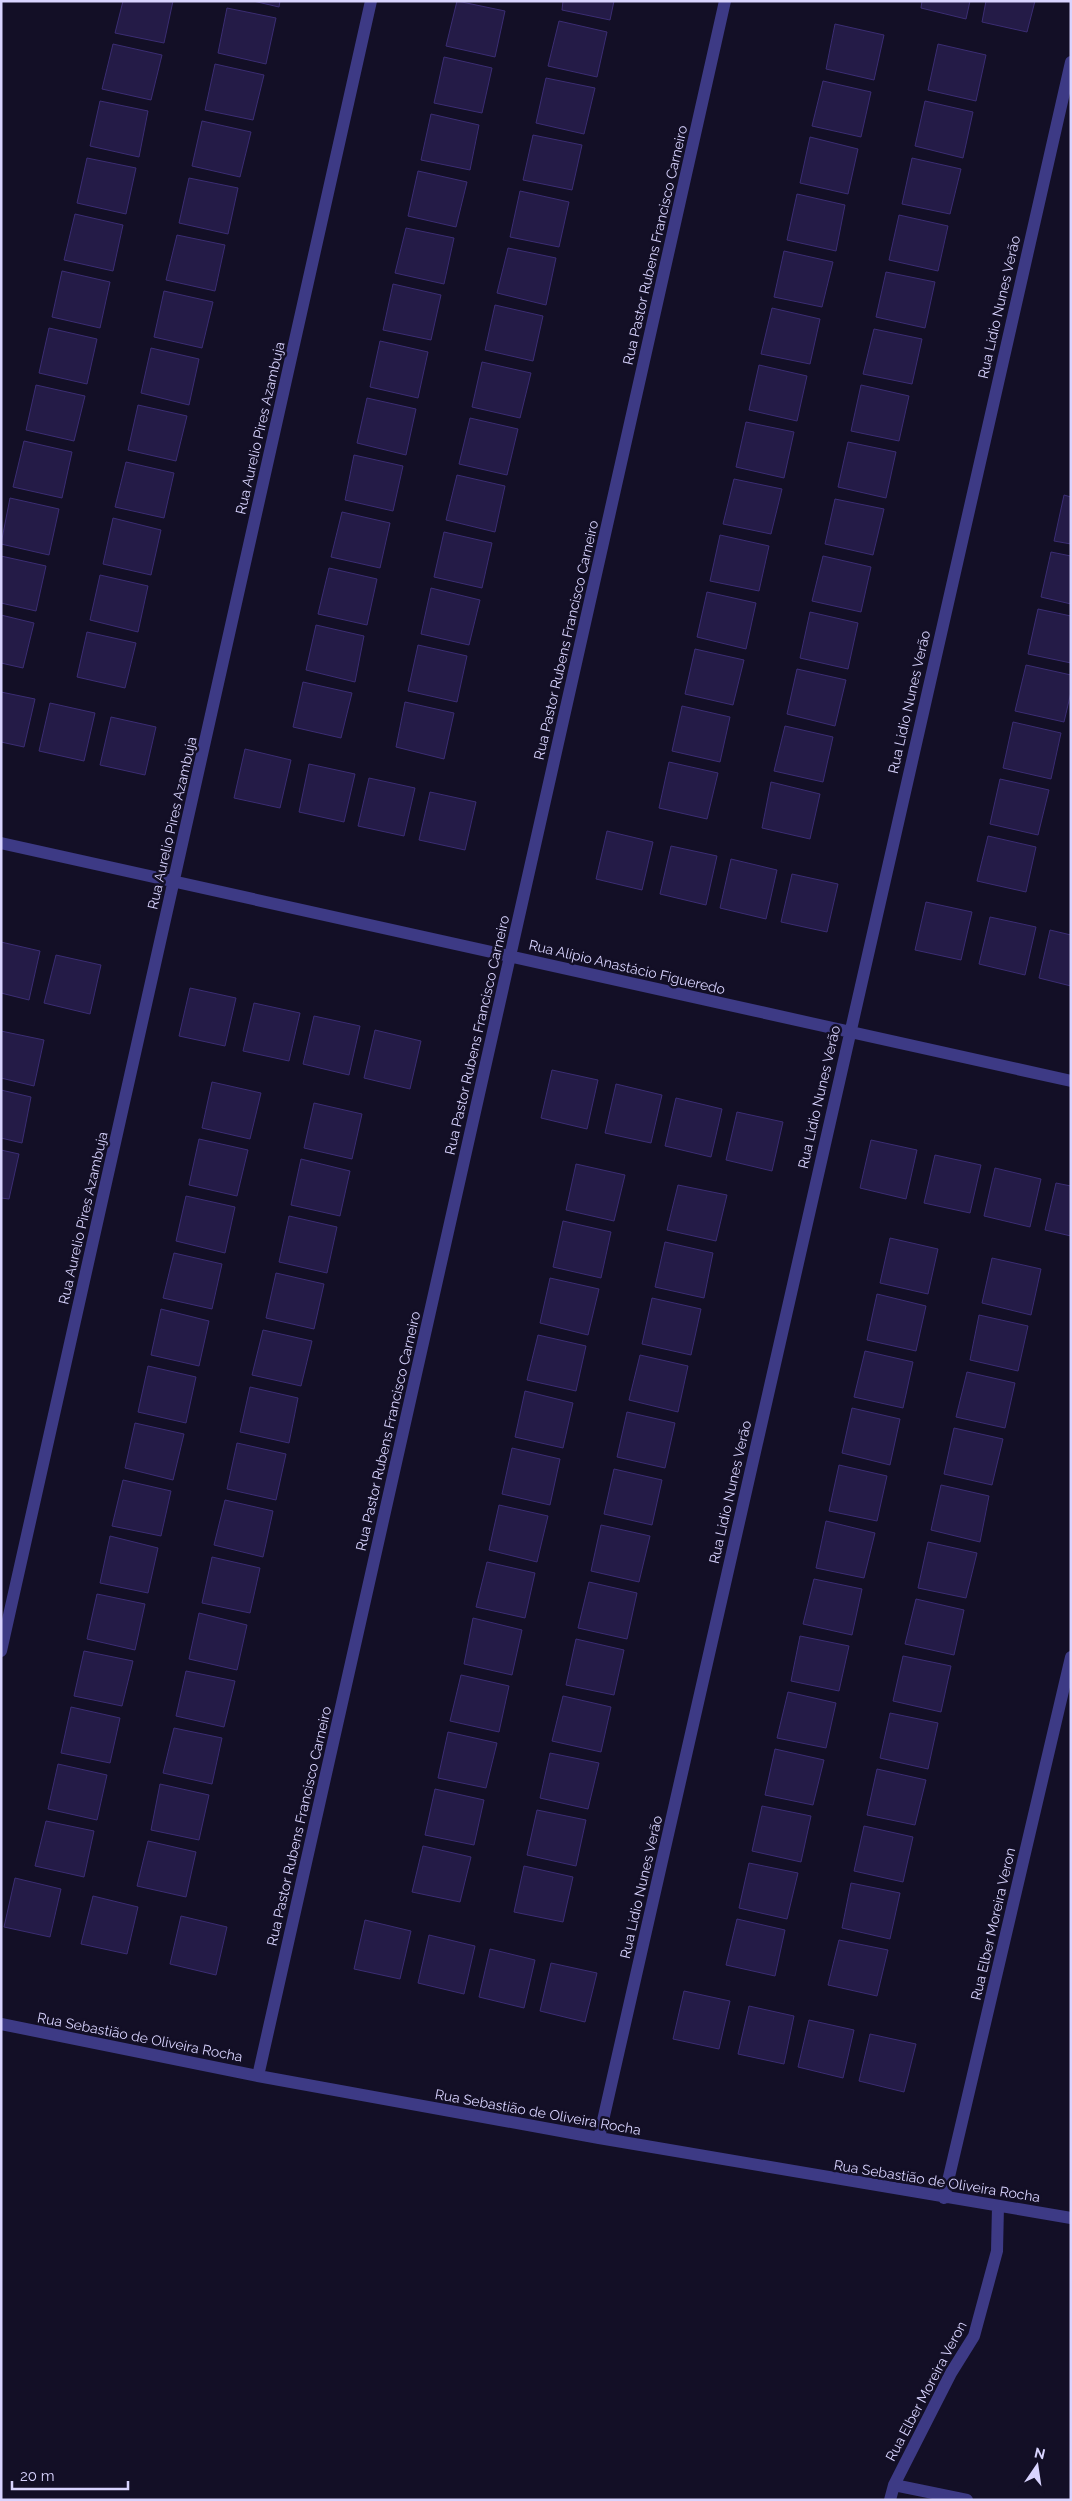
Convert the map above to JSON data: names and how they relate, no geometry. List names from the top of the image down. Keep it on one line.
{"streets":{"street":["Rua Pastor Rubens Francisco Carneiro","Rua Lidio Nunes Verão","Rua Aurelio Pires Azambuja","Rua Alípio Anastácio Figueredo","Rua Elber Moreira Veron","Rua Sebastião de Oliveira Rocha"]},"crossings":[["Rua Pastor Rubens Francisco Carneiro","Rua Alípio Anastácio Figueredo"],["Rua Pastor Rubens Francisco Carneiro","Rua Sebastião de Oliveira Rocha"],["Rua Lidio Nunes Verão","Rua Alípio Anastácio Figueredo"],["Rua Lidio Nunes Verão","Rua Sebastião de Oliveira Rocha"],["Rua Aurelio Pires Azambuja","Rua Alípio Anastácio Figueredo"],["Rua Elber Moreira Veron","Rua Sebastião de Oliveira Rocha"]],"scale_bar":"20 m","north":"top"}
